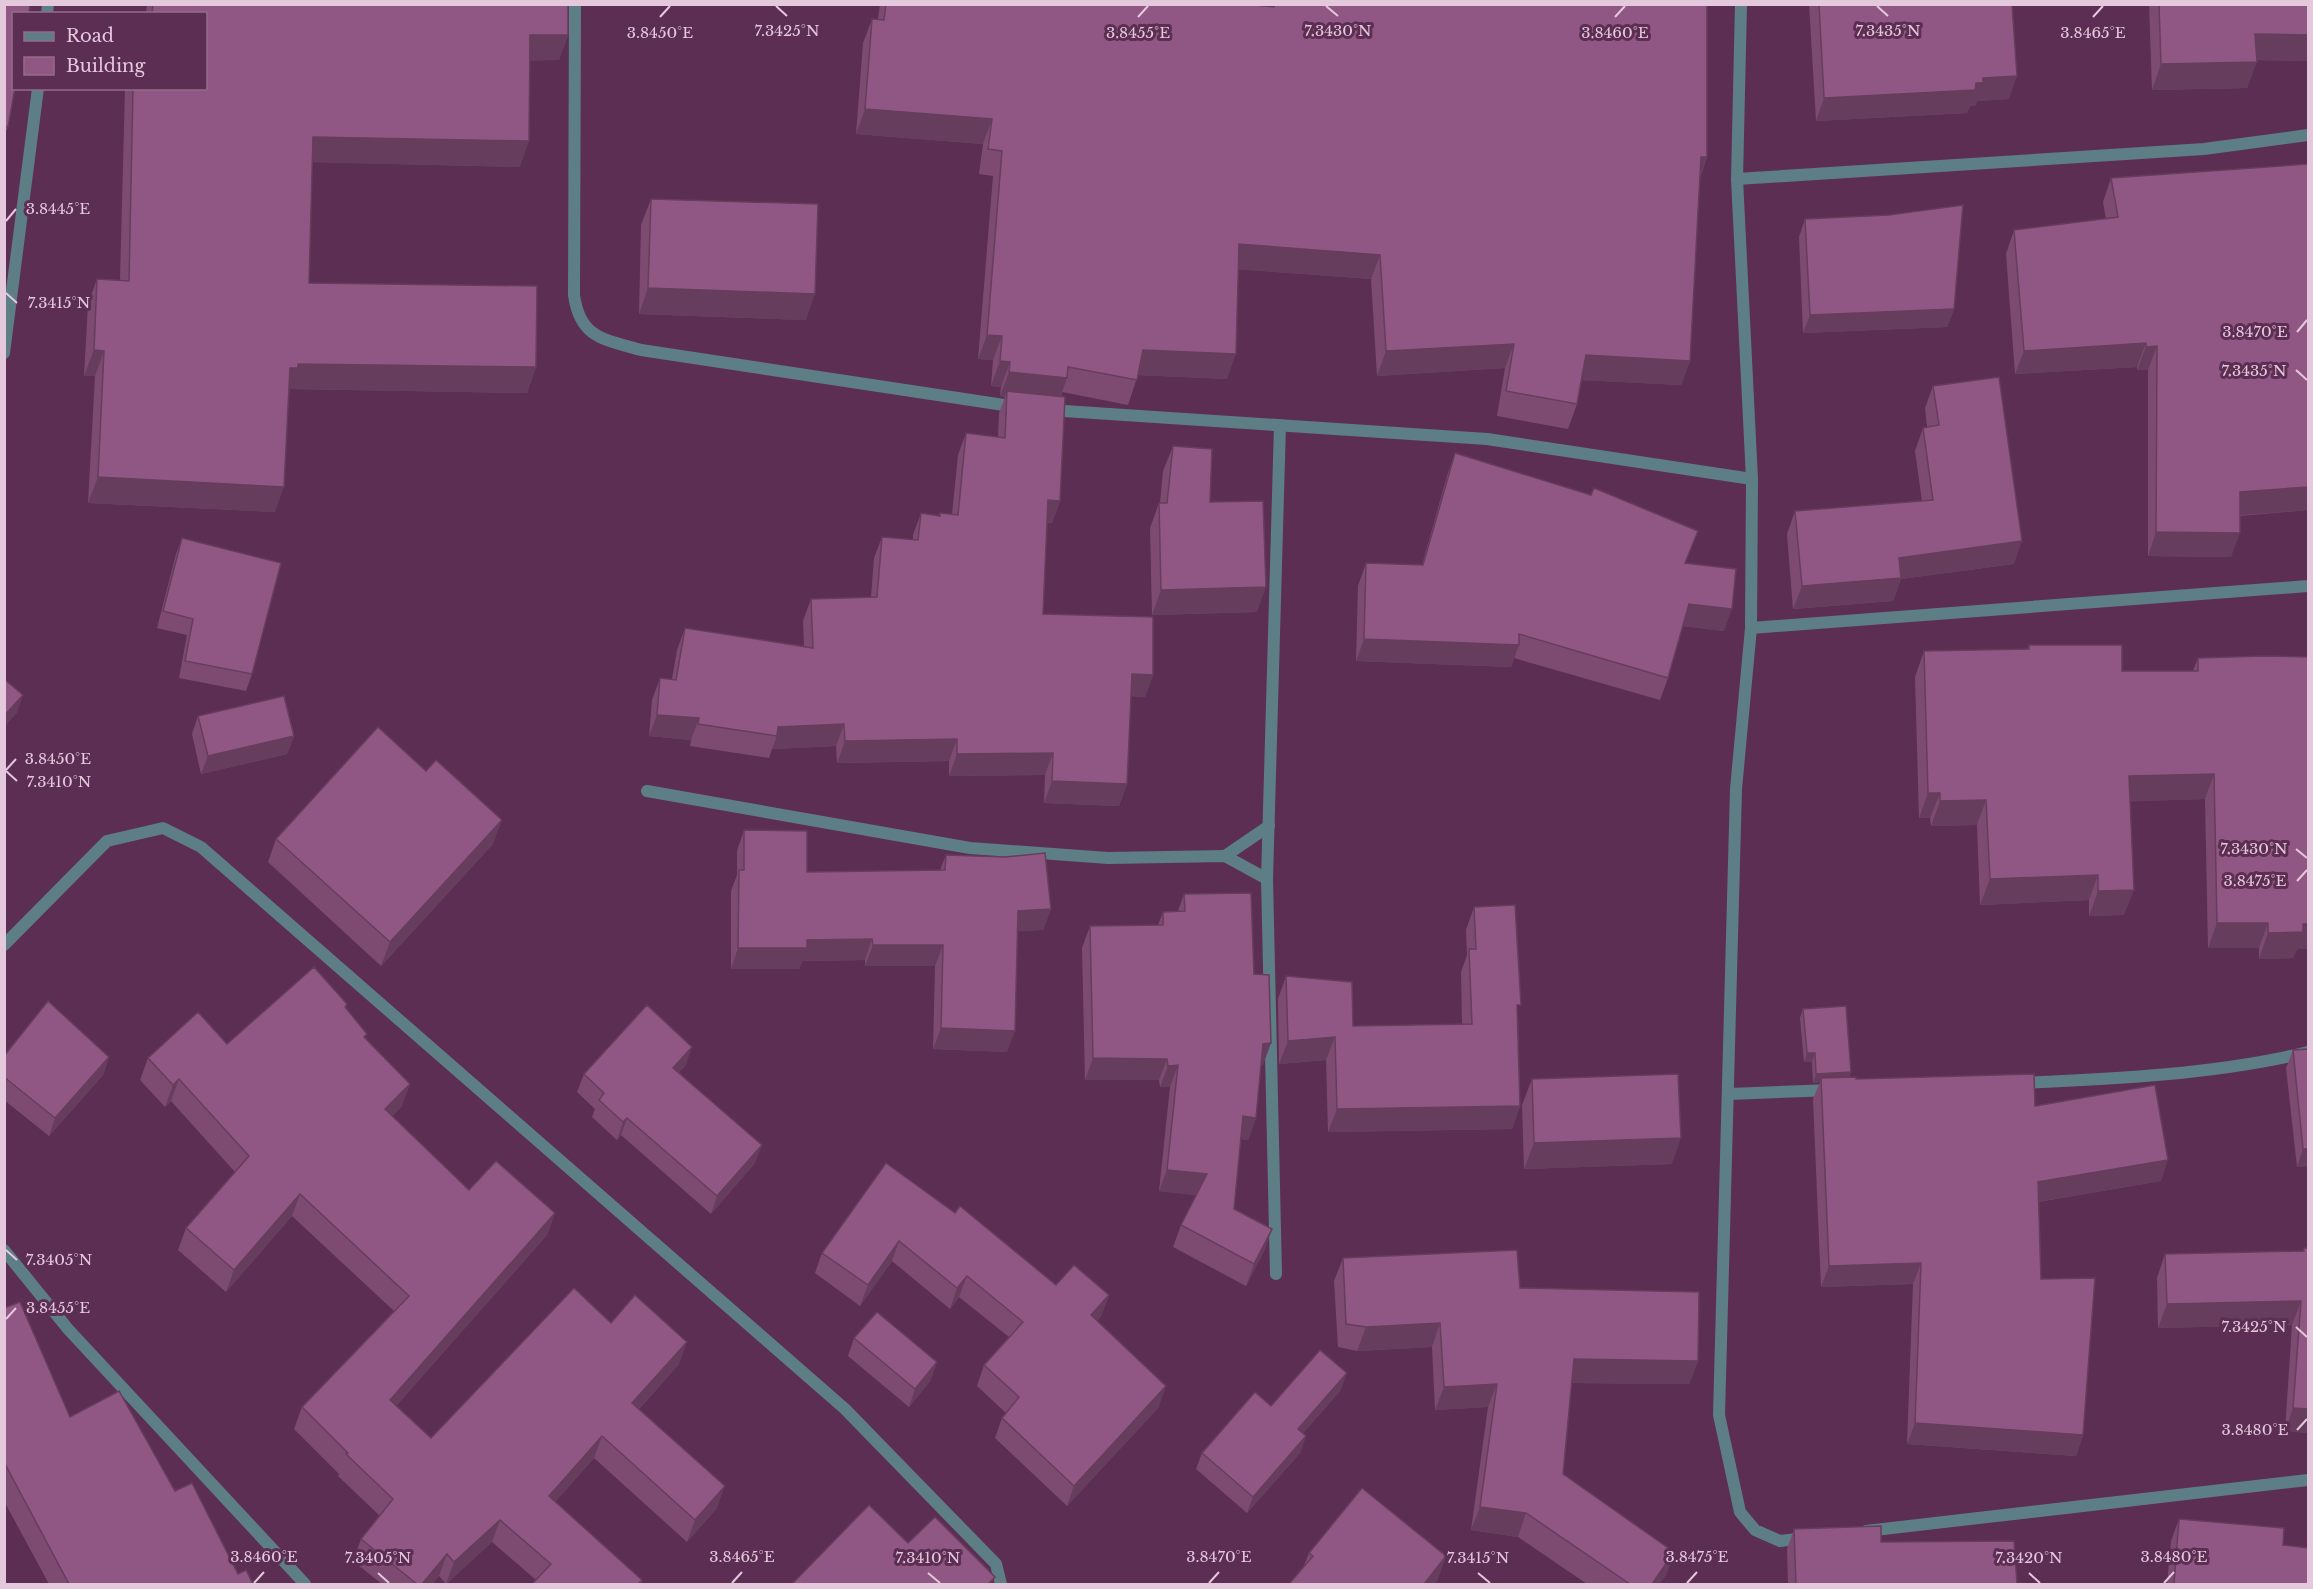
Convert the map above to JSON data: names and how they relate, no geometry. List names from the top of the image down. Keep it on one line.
{"legend":["Road","Building"],"coordinates":["7.3425°N","7.3430°N","7.3435°N","3.8450°E","3.8455°E","3.8460°E","3.8465°E","3.8445°E","7.3415°N","3.8470°E","7.3410°N","3.8475°E","7.3405°N","3.8480°E","7.3420°N"]}
